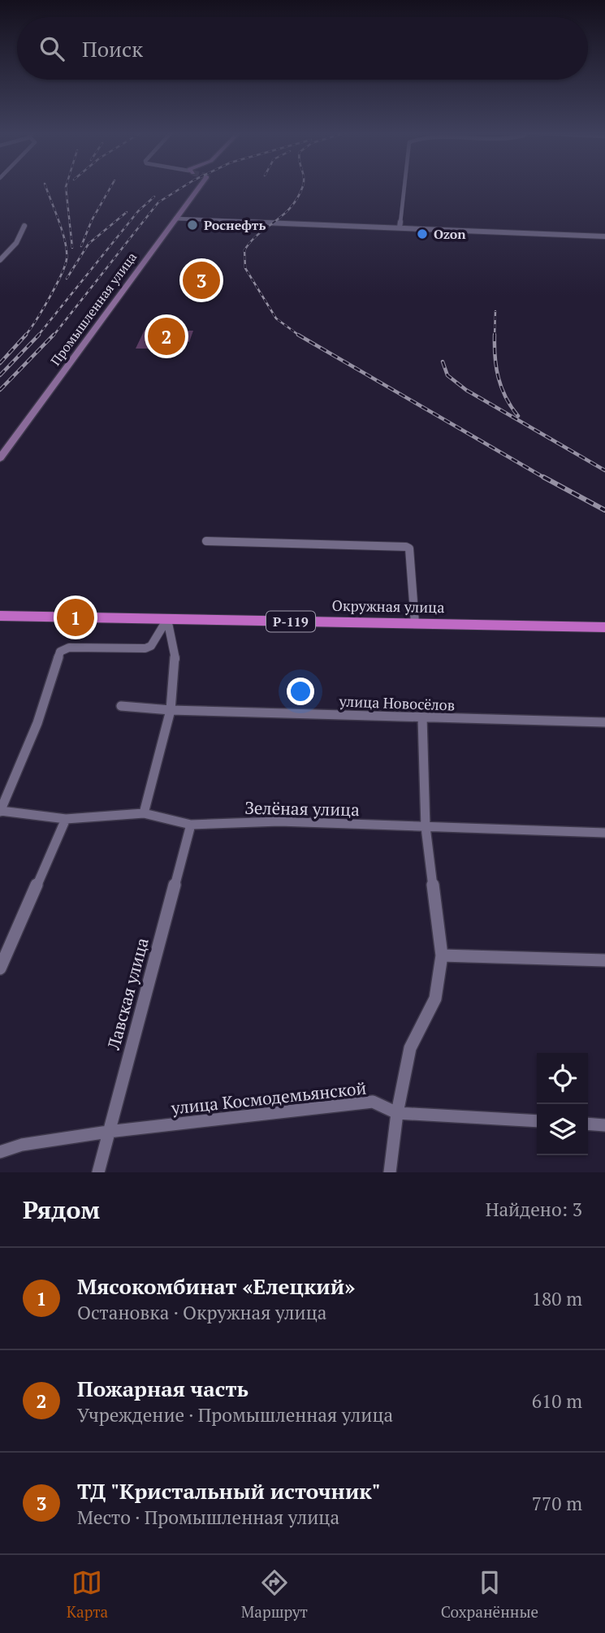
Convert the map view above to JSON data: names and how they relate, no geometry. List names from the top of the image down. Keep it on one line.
{"streets":{"highway":["Окружная улица","Р-119"],"street":["Промышленная улица","улица Новосёлов","Зелёная улица","Лавская улица","улица Космодемьянской"]},"crossings":[["Зелёная улица","Лавская улица"],["Лавская улица","улица Космодемьянской"]],"places":["Роснефть","Ozon"],"page":{"search":"Поиск","pins":["3","2","1"],"heading":["Рядом","Найдено: 3"],"list":[{"mark":"1","name":"Мясокомбинат «Елецкий»","note":"Остановка · Окружная улица","value":"180 m"},{"mark":"2","name":"Пожарная часть","note":"Учреждение · Промышленная улица","value":"610 m"},{"mark":"3","name":"ТД \"Кристальный источник\"","note":"Место · Промышленная улица","value":"770 m"}],"nav":["Карта","Маршрут","Сохранённые"]}}
